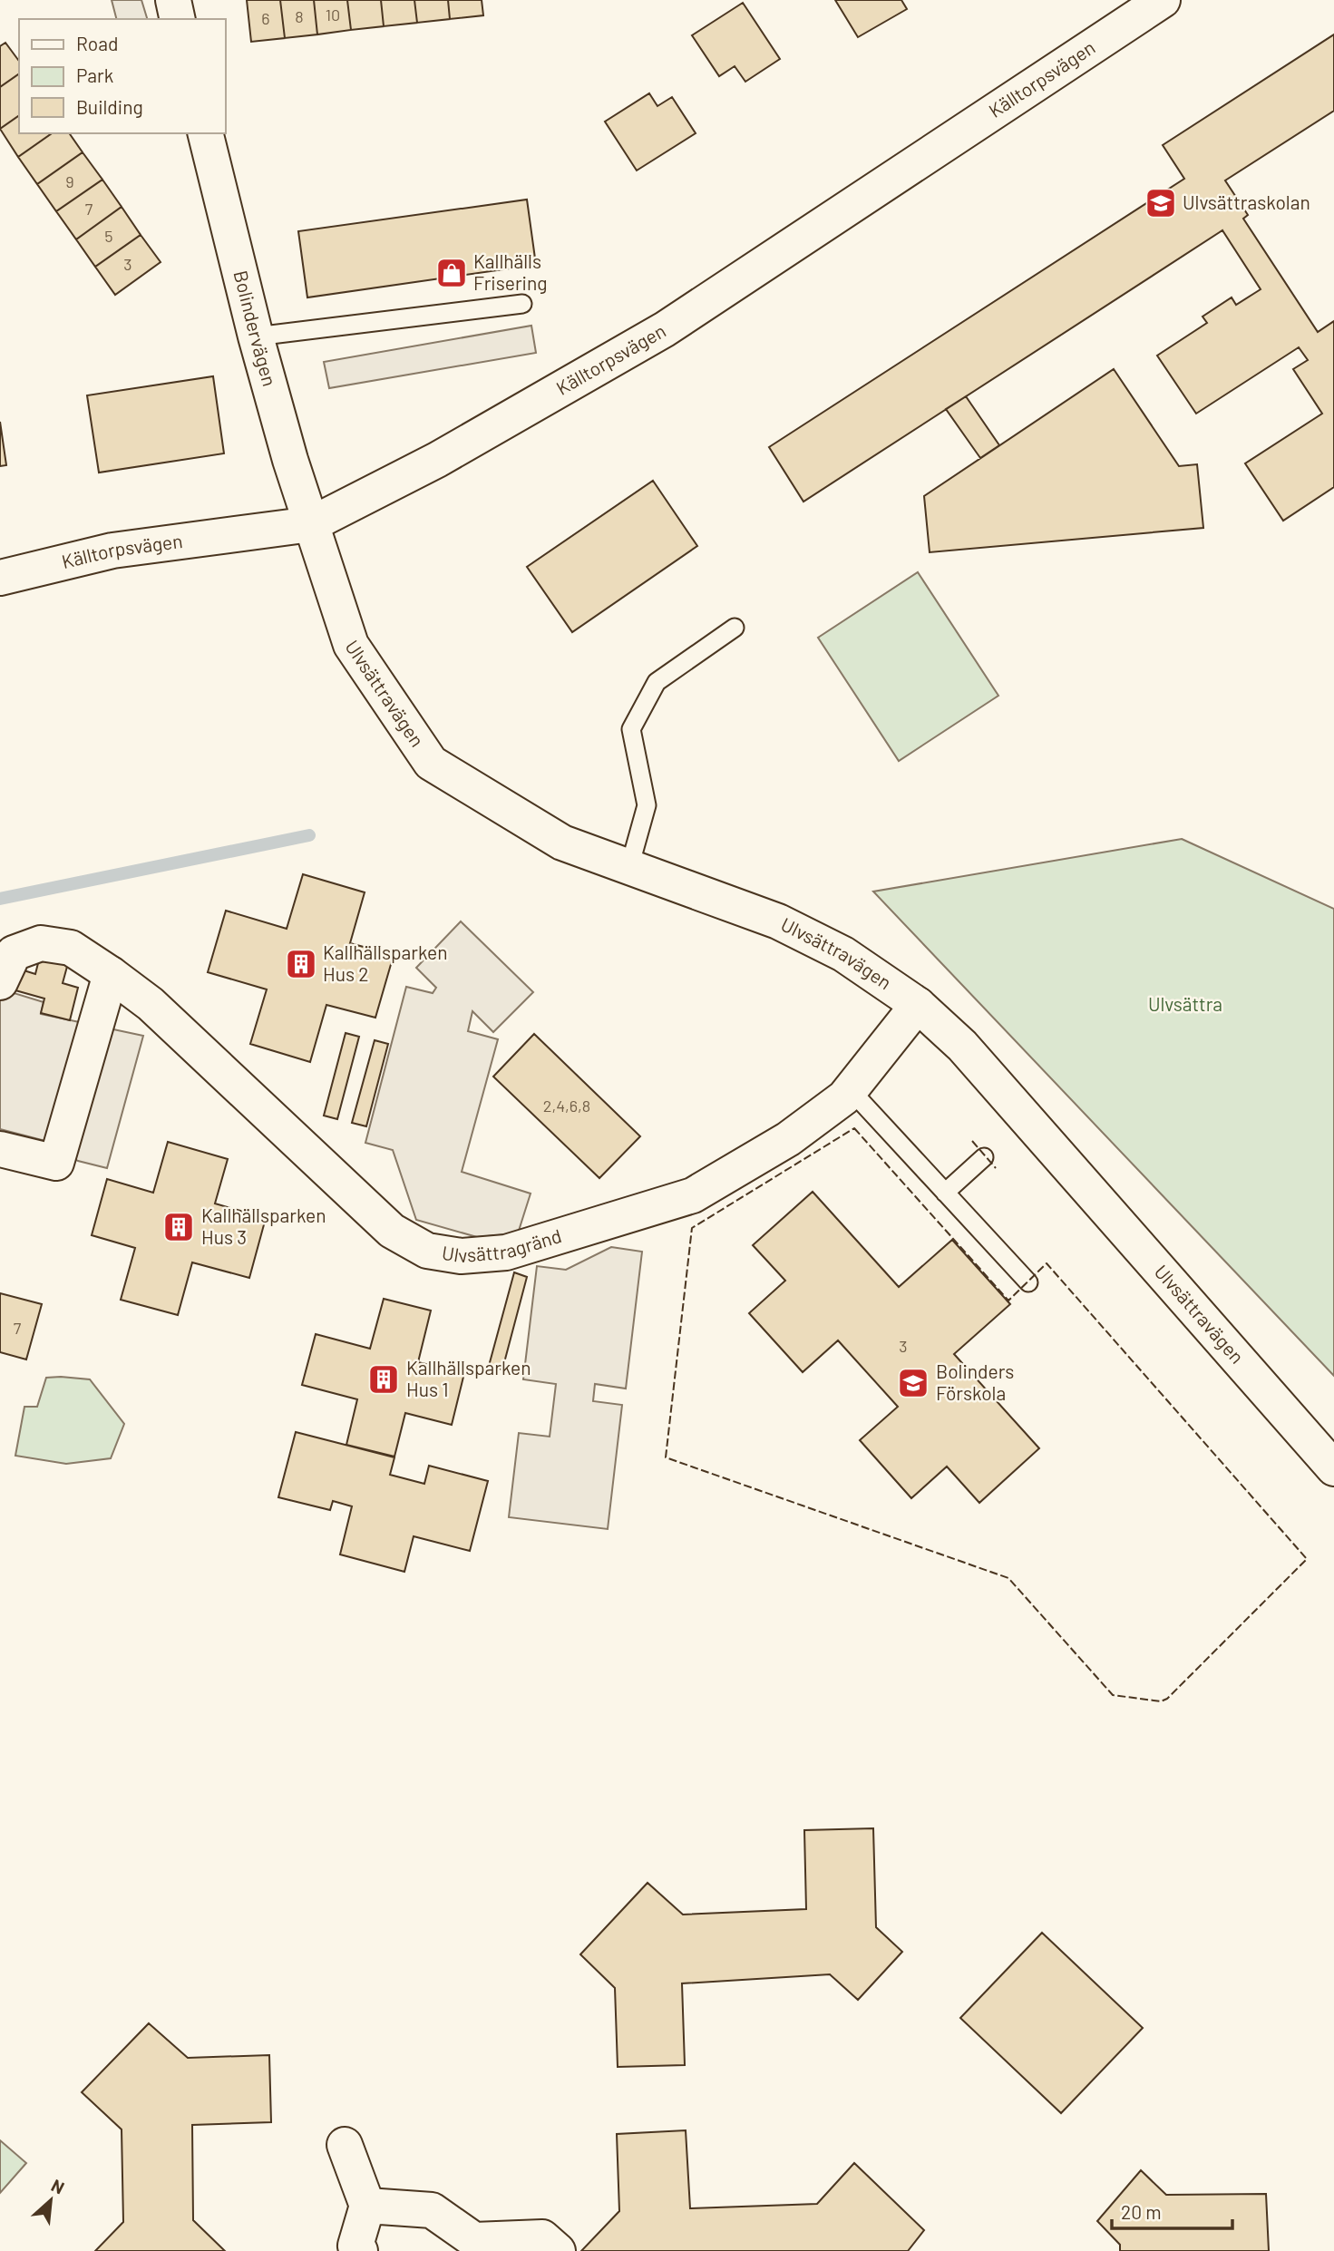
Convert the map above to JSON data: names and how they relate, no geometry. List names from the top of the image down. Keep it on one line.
{"streets":{"street":["Källtorpsvägen","Bolindervägen","Ulvsättravägen","Ulvsättragränd"]},"crossings":[["Källtorpsvägen","Bolindervägen"],["Källtorpsvägen","Ulvsättravägen"],["Bolindervägen","Ulvsättravägen"],["Ulvsättravägen","Ulvsättragränd"]],"parks":["Ulvsättra"],"places":{"school or university":["Ulvsättraskolan","Bolinders Förskola"],"shop":["Kallhälls Frisering"],"building":["Kallhällsparken Hus 2","Kallhällsparken Hus 3","Kallhällsparken Hus 1"]},"house_numbers":["10","8","6","9","7","5","3","2,4,6,8","7","3"],"legend":["Road","Park","Building"],"scale_bar":"20 m","north":"top right"}
